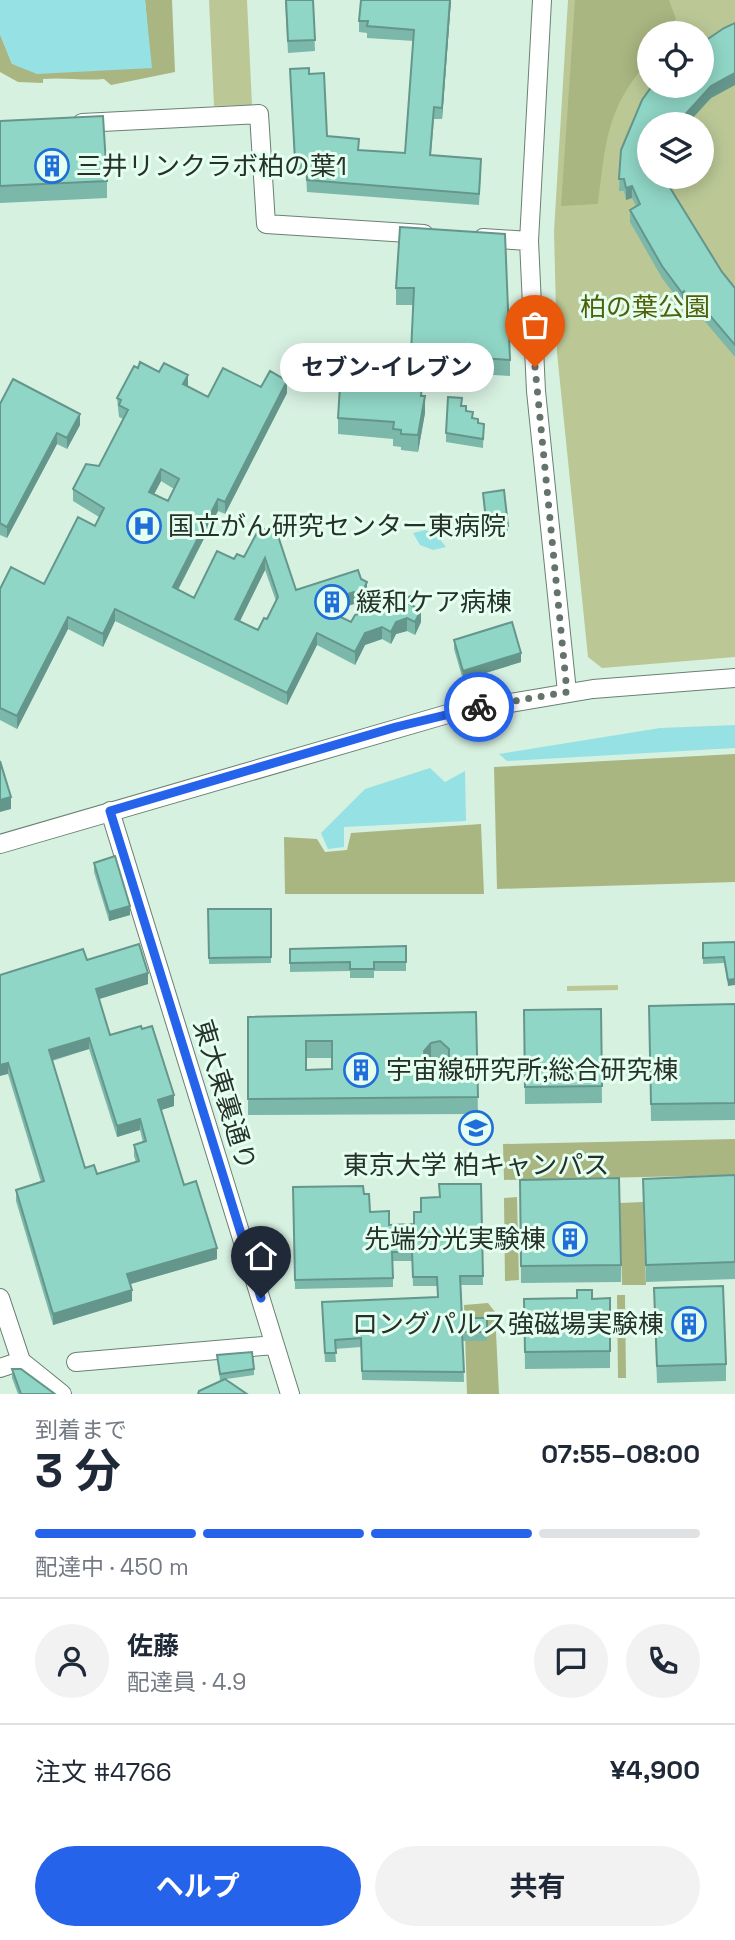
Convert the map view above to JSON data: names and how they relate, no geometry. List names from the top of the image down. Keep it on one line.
{"streets":{"street":["東大東裏通り"]},"parks":["柏の葉公園"],"places":{"building":["三井リンクラボ柏の葉1","緩和ケア病棟","宇宙線研究所;総合研究棟","先端分光実験棟","ロングパルス強磁場実験棟"],"other":["セブン-イレブン"],"hospital":["国立がん研究センター東病院"],"school or university":["東京大学 柏キャンパス"]},"page":{"bubble":"セブン-イレブン","heading":["3 分","到着まで","07:55–08:00"],"panel":["佐藤","配達員 · 4.9","注文 #4766","¥4,900"],"bar":"配達中 · 450 m","buttons":["ヘルプ","共有"]}}
